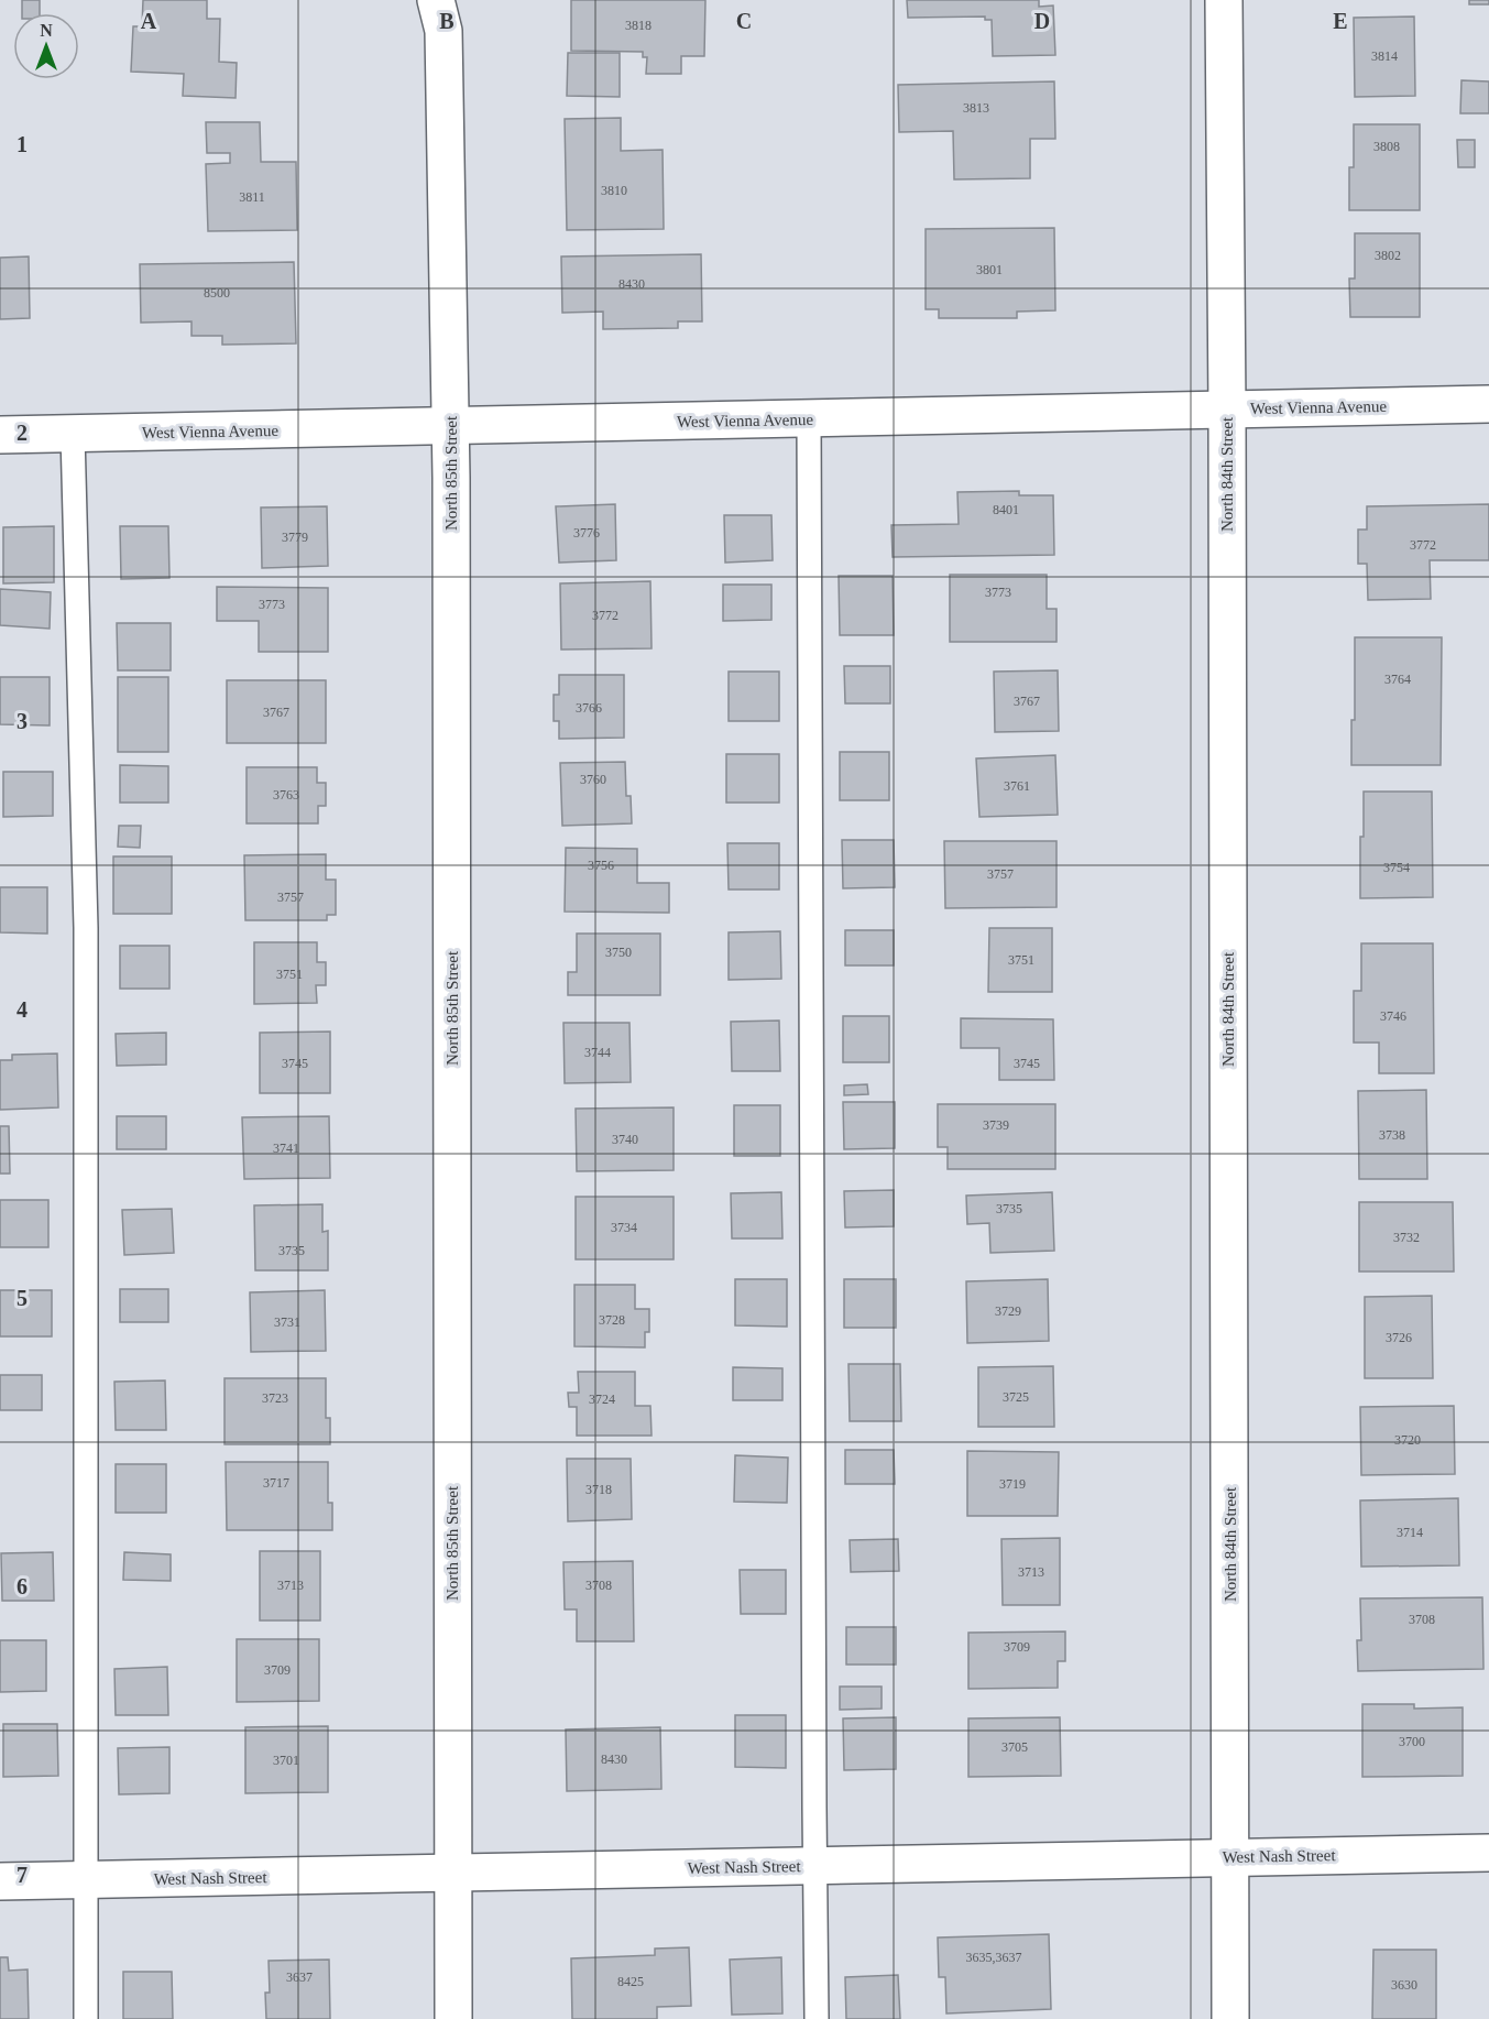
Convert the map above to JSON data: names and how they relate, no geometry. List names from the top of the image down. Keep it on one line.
{"streets":{"street":["West Vienna Avenue","North 85th Street","North 84th Street","West Nash Street"]},"crossings":[["West Vienna Avenue","North 85th Street"],["West Vienna Avenue","North 84th Street"],["North 85th Street","West Nash Street"],["North 84th Street","West Nash Street"]],"house_numbers":["3818","3814","3813","3808","3810","3811","3802","3801","8430","8500","8401","3776","3779","3772","3773","3773","3772","3764","3767","3766","3767","3760","3761","3763","3756","3754","3757","3757","3750","3751","3751","3746","3744","3745","3745","3739","3738","3740","3741","3735","3734","3732","3735","3729","3728","3731","3726","3725","3723","3724","3720","3717","3719","3718","3714","3713","3713","3708","3708","3709","3709","3700","3705","8430","3701","3635,3637","3637","8425","3630"],"north":"top","grid":{"columns":["A","B","C","D","E"],"rows":["1","2","3","4","5","6","7"]}}
